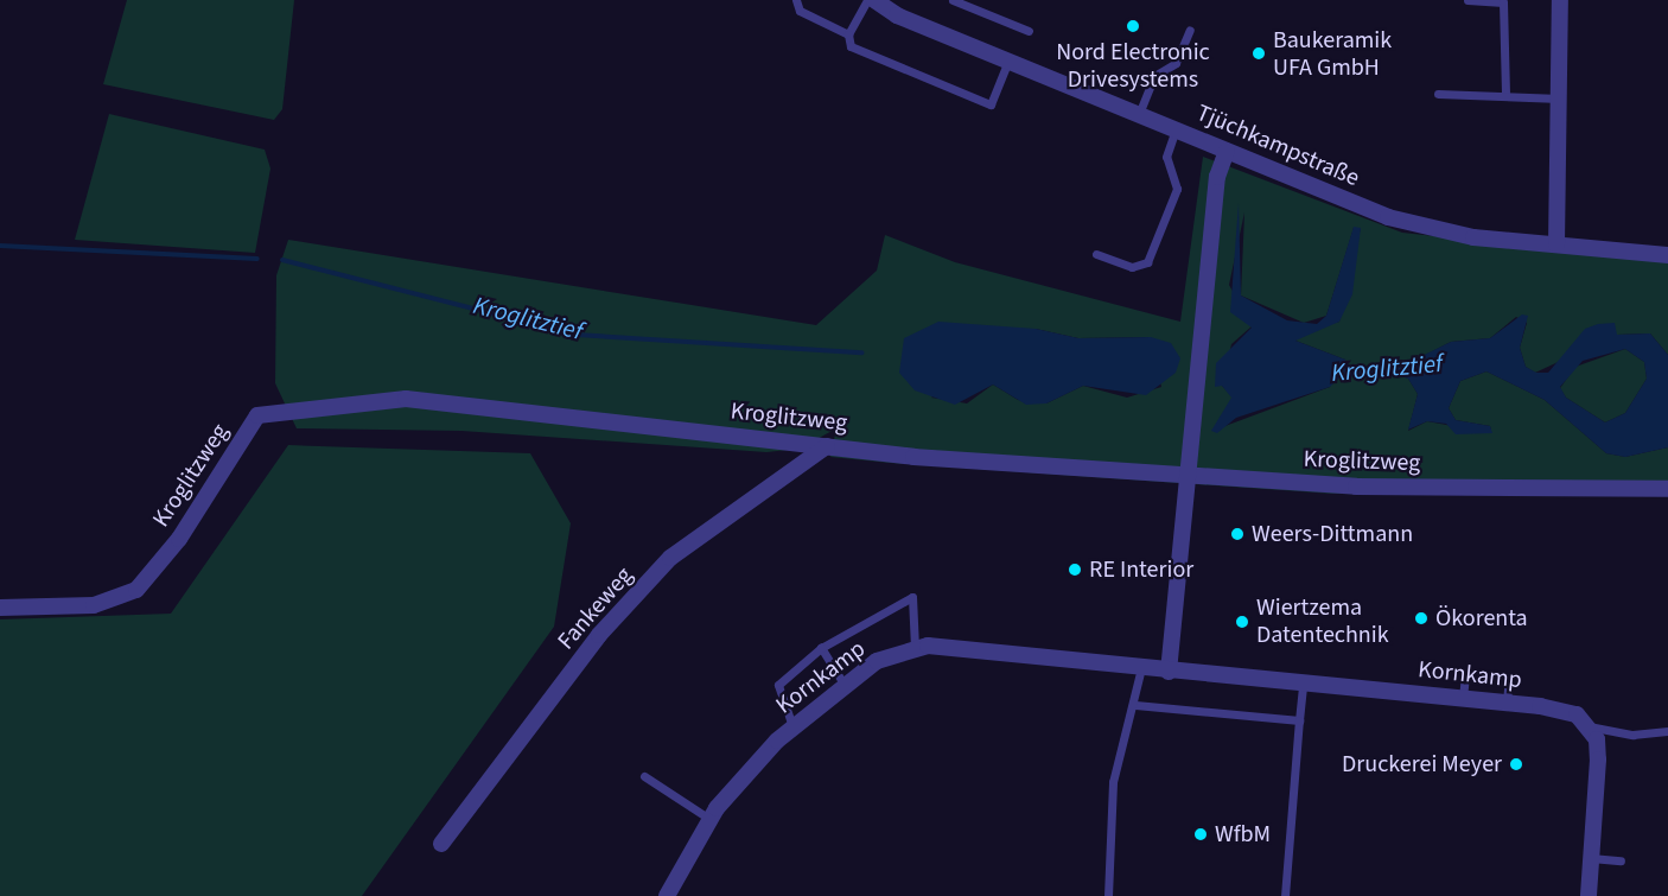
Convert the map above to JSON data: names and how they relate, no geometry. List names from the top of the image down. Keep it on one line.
{"streets":{"street":["Tjüchkampstraße","Kroglitzweg","Fankeweg","Kornkamp"]},"crossings":[["Kroglitzweg","Fankeweg"]],"water":["Kroglitztief"],"places":["Nord Electronic Drivesystems","Baukeramik UFA GmbH","Weers-Dittmann","RE Interior","Ökorenta","Wiertzema Datentechnik","Druckerei Meyer","WfbM"]}
